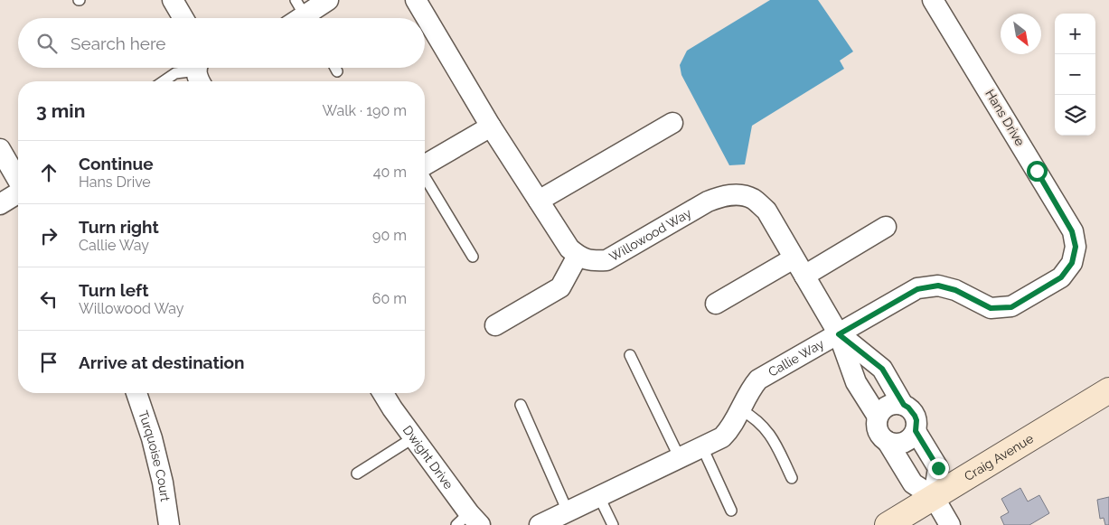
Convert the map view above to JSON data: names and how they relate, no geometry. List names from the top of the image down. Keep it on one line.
{"streets":{"street":["Hans Drive","Willowood Way","Callie Way","Turquoise Court","Dwight Drive","Craig Avenue"]},"crossings":[["Hans Drive","Callie Way"],["Willowood Way","Callie Way"],["Willowood Way","Craig Avenue"]],"north":"bottom right","page":{"map_buttons":["+","−"],"search":"Search here","heading":["3 min","Walk · 190 m"],"list":[["Continue","Hans Drive","40 m"],["Turn right","Callie Way","90 m"],["Turn left","Willowood Way","60 m"],"Arrive at destination"]}}
